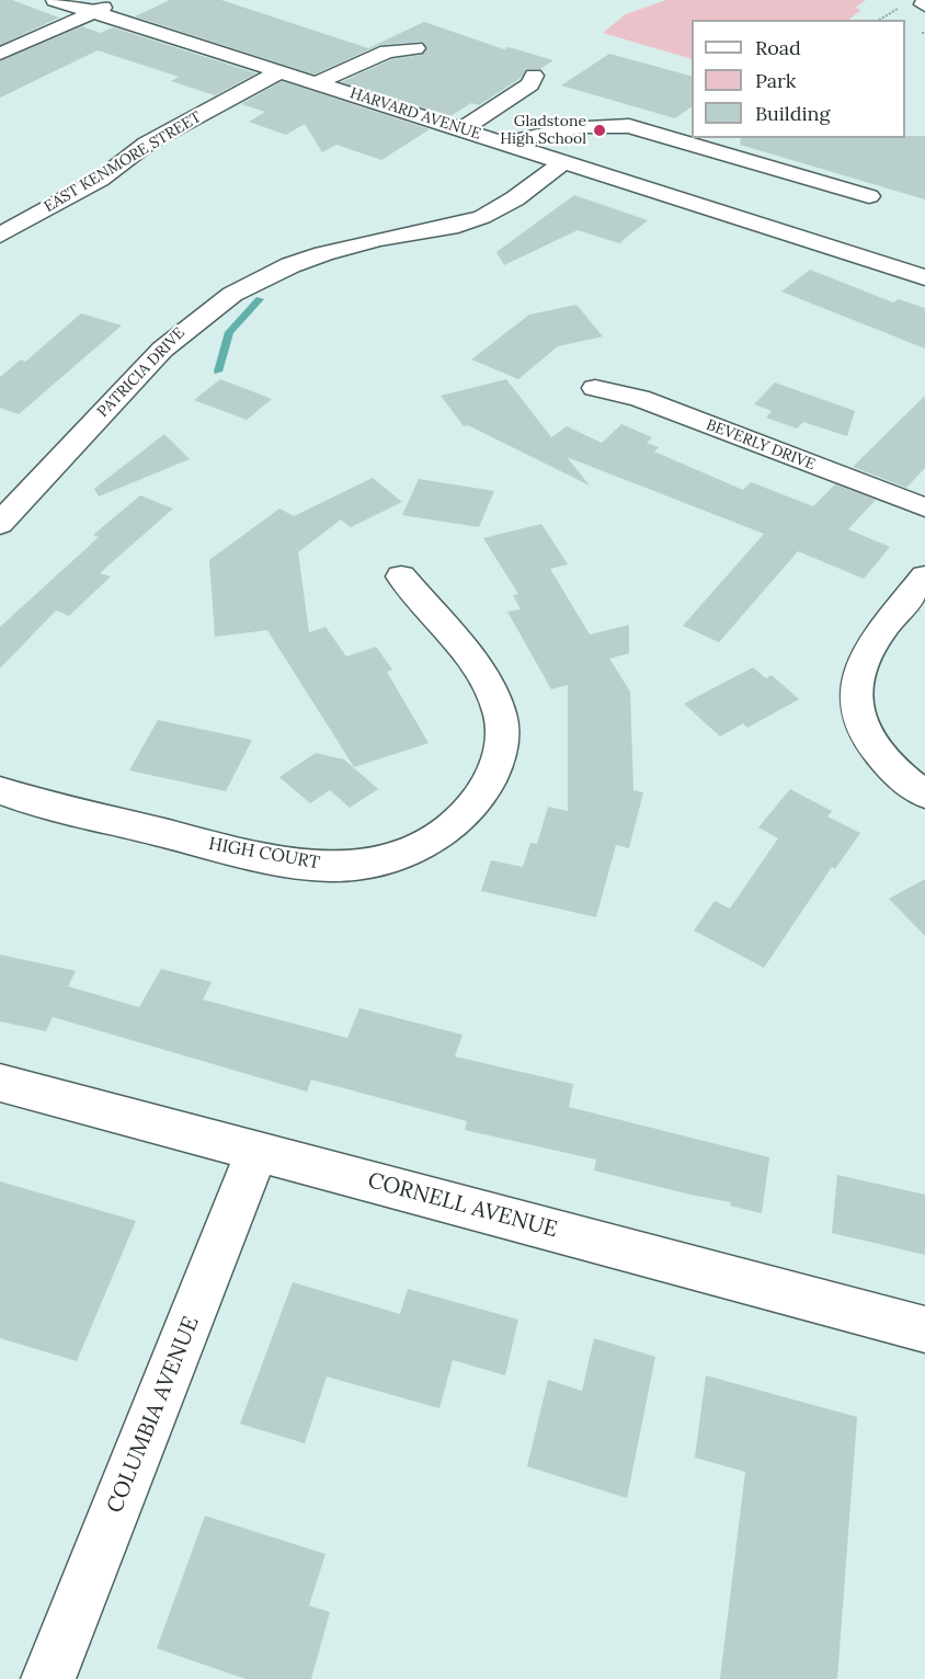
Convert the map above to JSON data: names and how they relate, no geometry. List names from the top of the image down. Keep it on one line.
{"streets":{"street":["HARVARD AVENUE","EAST KENMORE STREET","PATRICIA DRIVE","BEVERLY DRIVE","HIGH COURT","CORNELL AVENUE","COLUMBIA AVENUE"]},"crossings":[["HARVARD AVENUE","EAST KENMORE STREET"],["HARVARD AVENUE","PATRICIA DRIVE"],["CORNELL AVENUE","COLUMBIA AVENUE"]],"places":["Gladstone High School"],"legend":["Road","Park","Building"]}
